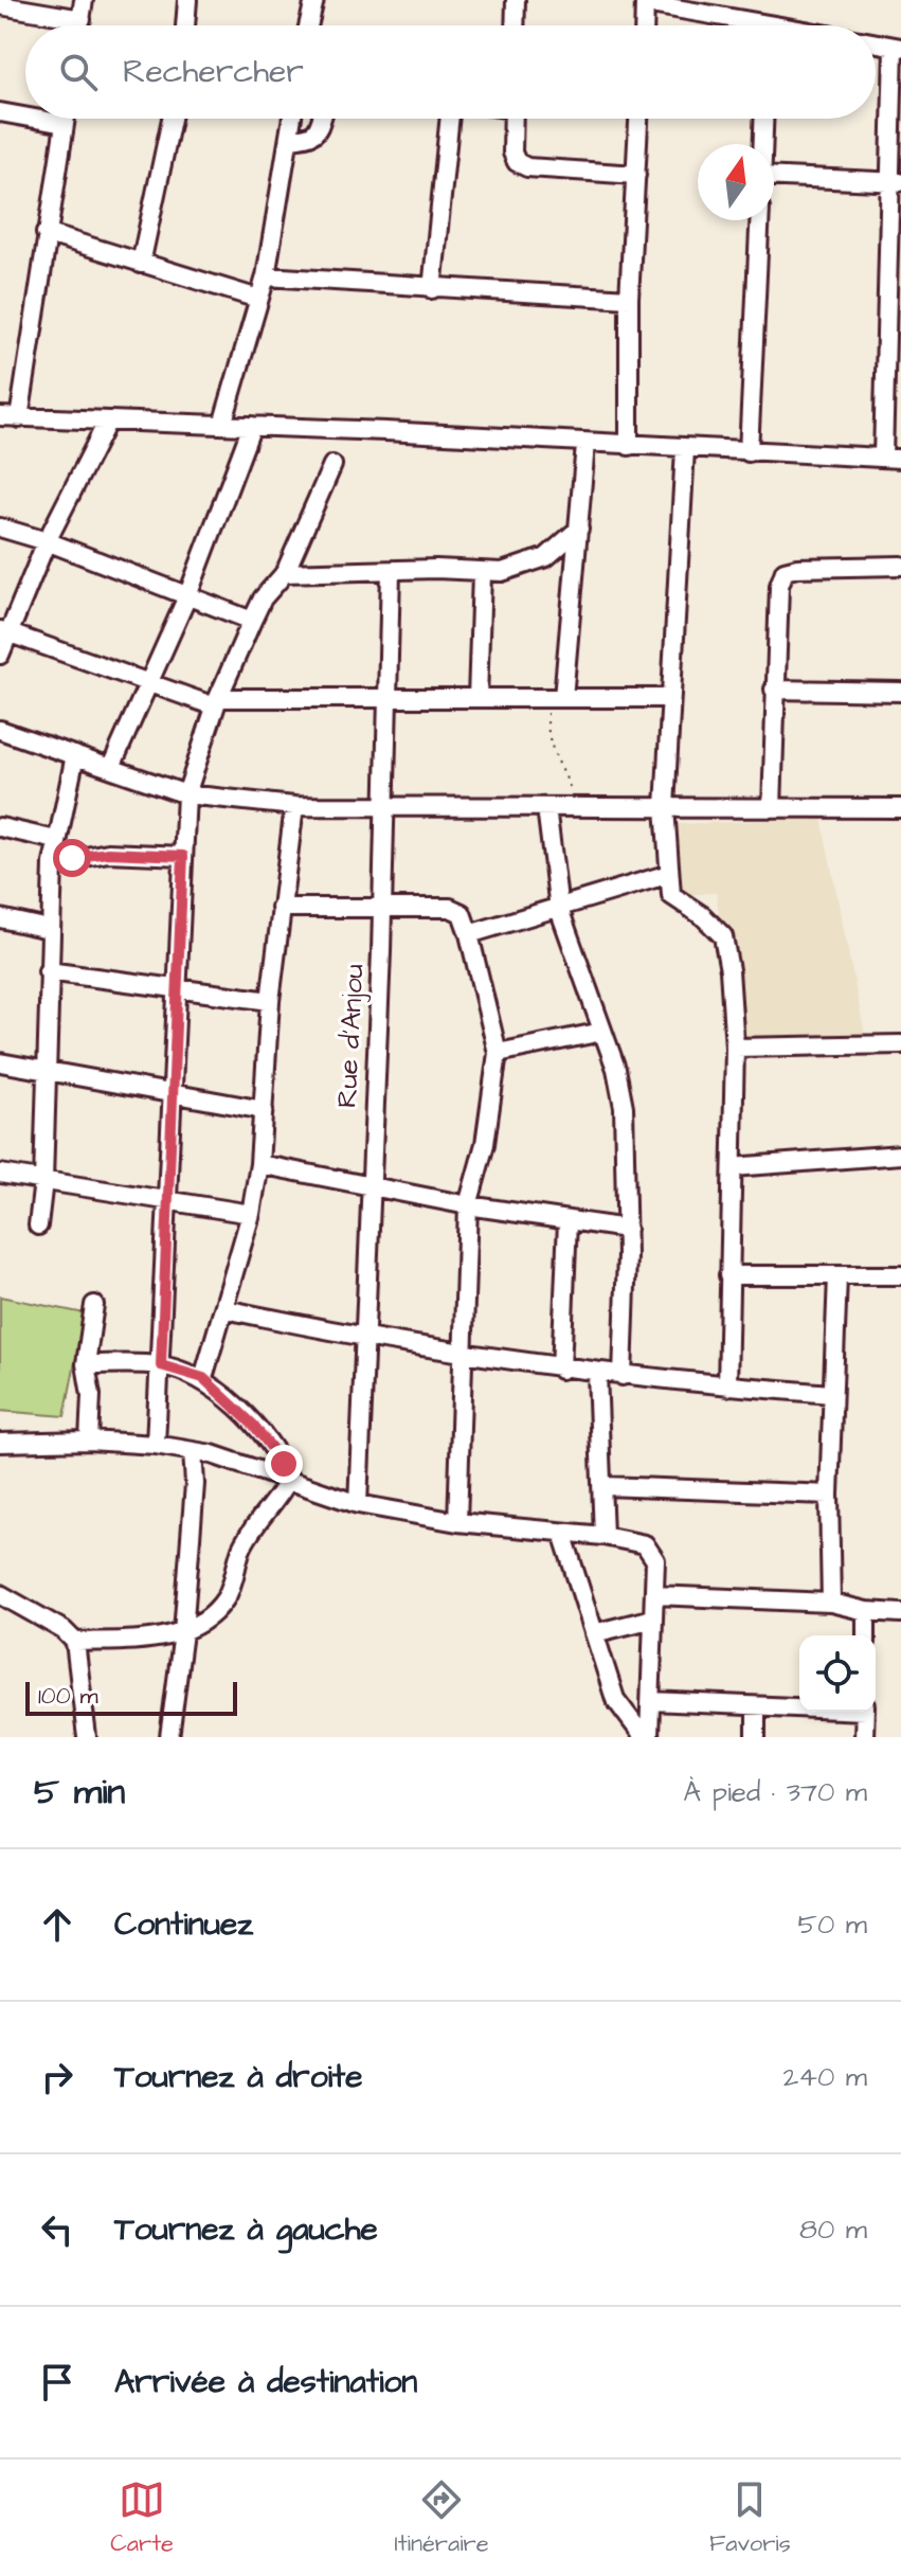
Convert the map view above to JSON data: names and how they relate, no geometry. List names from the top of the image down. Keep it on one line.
{"streets":{"street":["Rue d’Anjou"]},"scale_bar":"100 m","north":"top","page":{"search":"Rechercher","scale":"100 m","heading":["5 min","À pied · 370 m"],"list":[["Continuez","50 m"],["Tournez à droite","240 m"],["Tournez à gauche","80 m"],"Arrivée à destination"],"nav":["Carte","Itinéraire","Favoris"]}}
